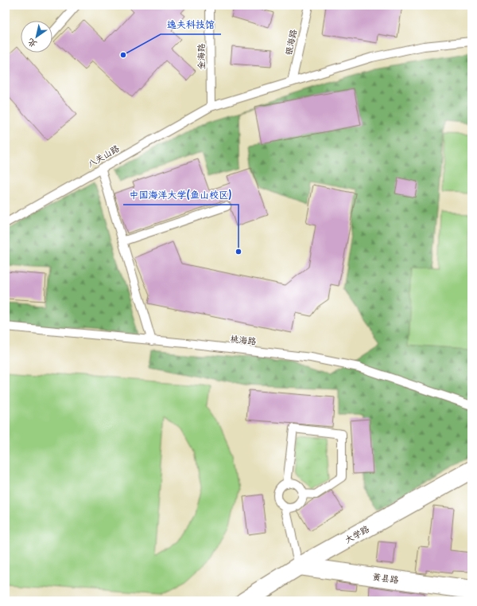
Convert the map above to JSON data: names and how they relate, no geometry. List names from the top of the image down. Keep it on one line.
{"streets":{"main road":["大学路","黄县路"],"lane":["银海路","金海路","八关山路","桃海路"]},"crossings":[["银海路","八关山路"],["金海路","八关山路"],["大学路","黄县路"]],"places":["逸夫科技馆","中国海洋大学(鱼山校区)"],"north":"bottom left"}
